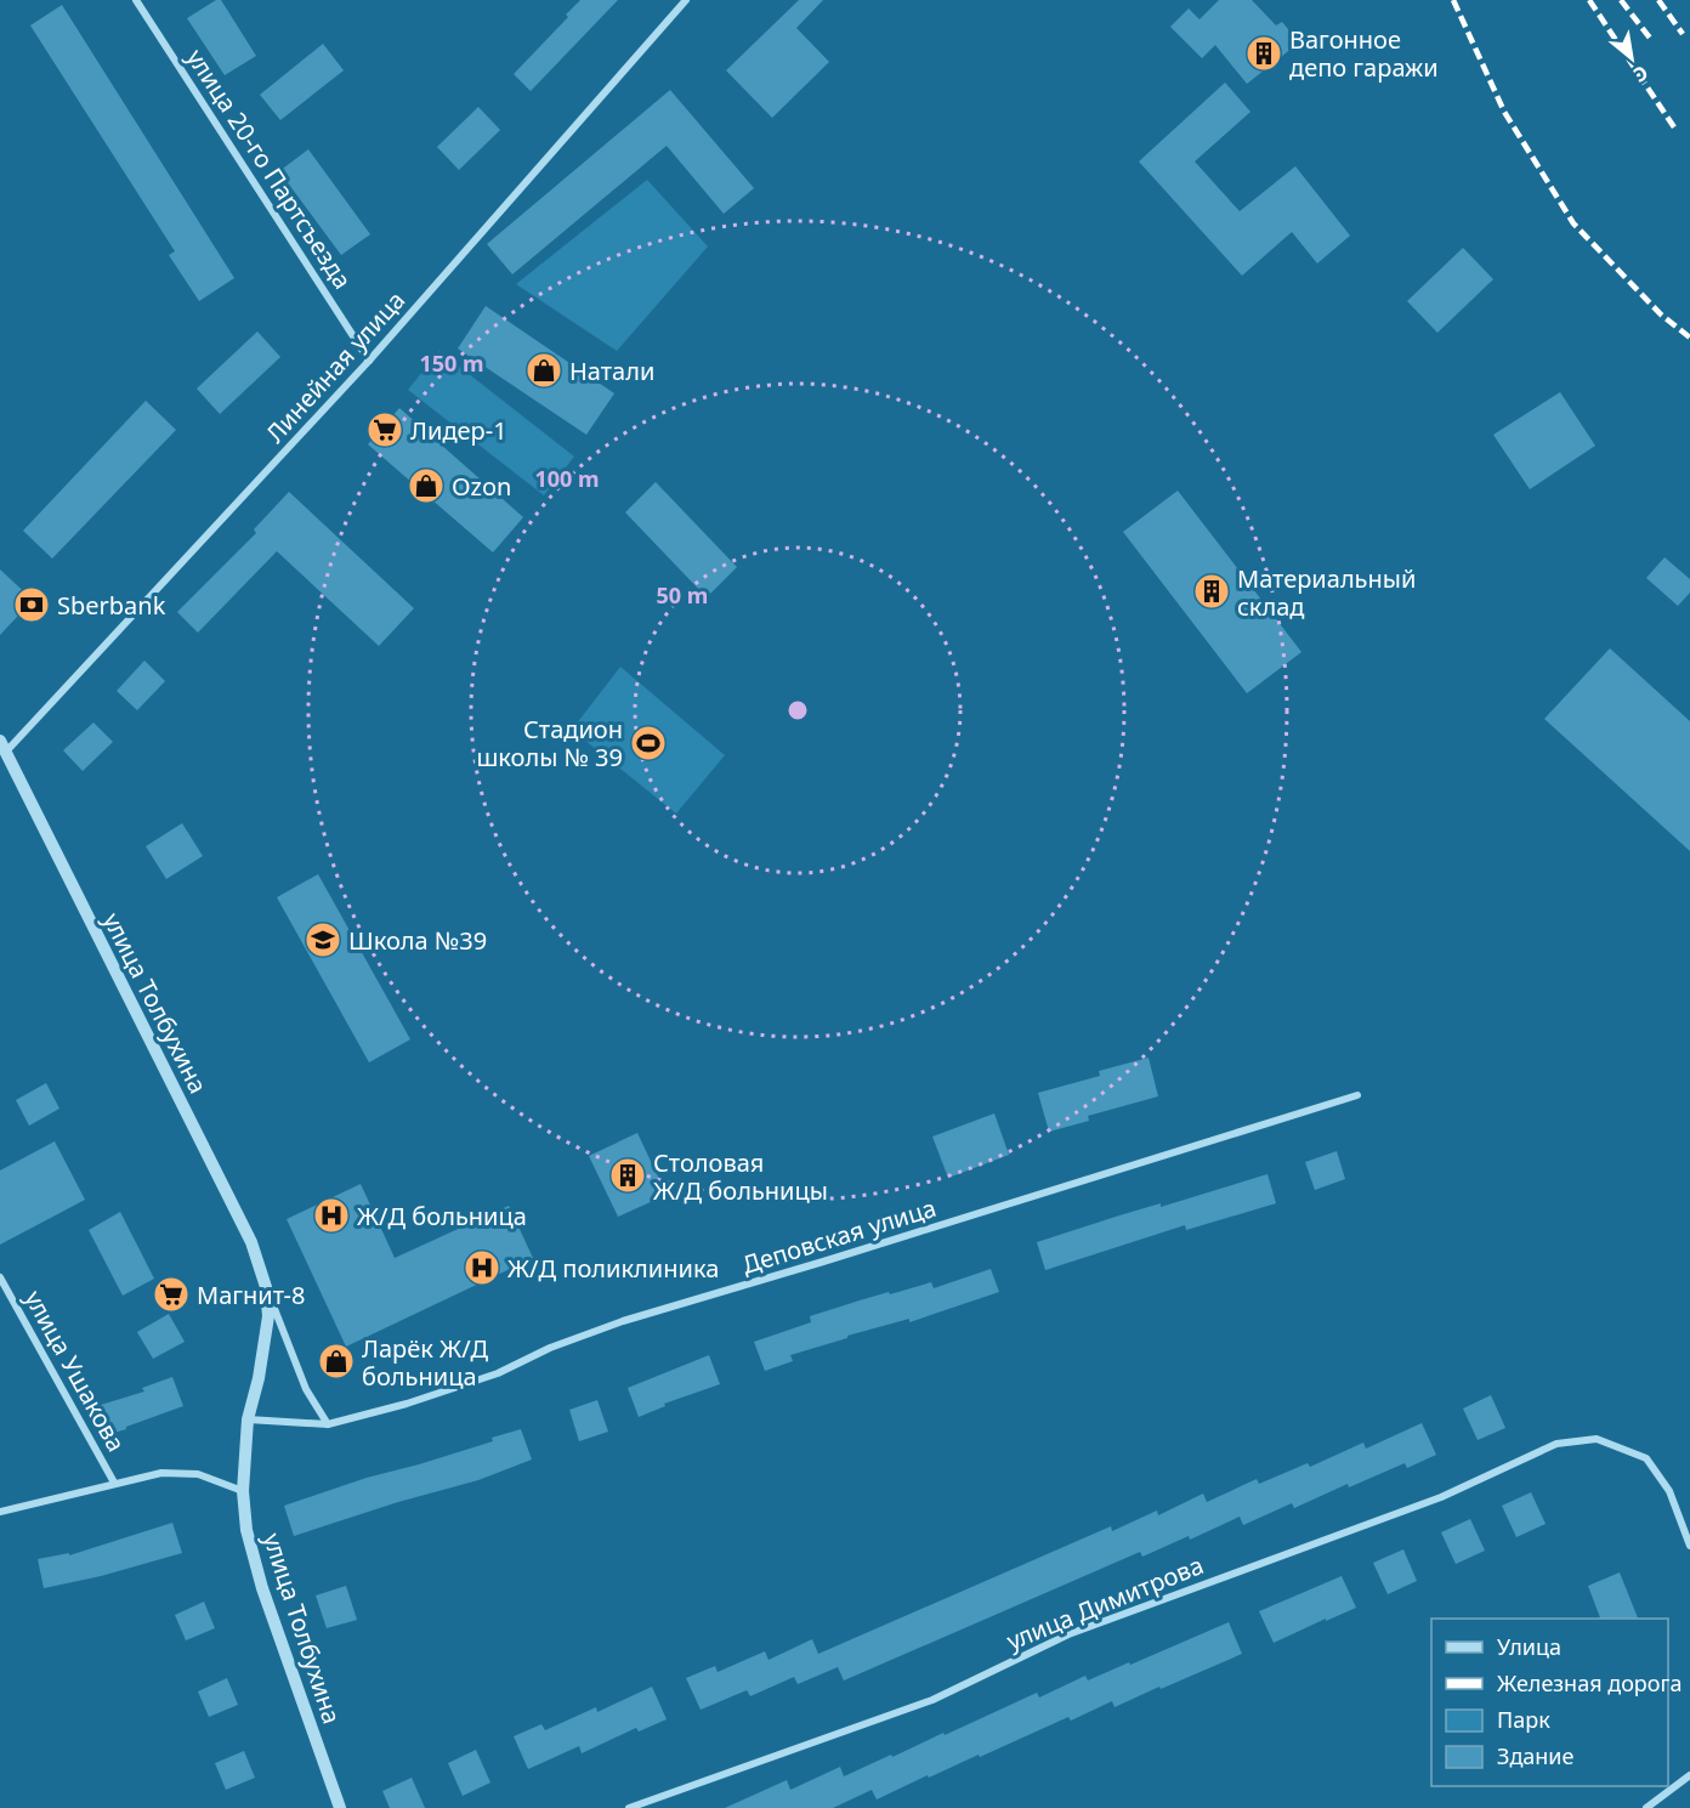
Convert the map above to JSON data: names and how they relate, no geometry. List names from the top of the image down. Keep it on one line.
{"streets":{"street":["улица 20-го Партсъезда","Линейная улица","улица Толбухина","Деповская улица","улица Ушакова","улица Димитрова"]},"crossings":[["улица 20-го Партсъезда","Линейная улица"],["Линейная улица","улица Толбухина"],["улица Толбухина","Деповская улица"]],"places":{"building":["Вагонное депо гаражи","Материальный склад","Столовая Ж/Д больницы"],"shop":["Натали","Ozon","Ларёк Ж/Д больница"],"supermarket":["Лидер-1","Магнит-8"],"bank":["Sberbank"],"sports":["Стадион школы № 39"],"school or university":["Школа №39"],"hospital":["Ж/Д больница","Ж/Д поликлиника"]},"legend":["Улица","Железная дорога","Парк","Здание"],"north":"bottom right","rings":["150 m","100 m","50 m"]}
